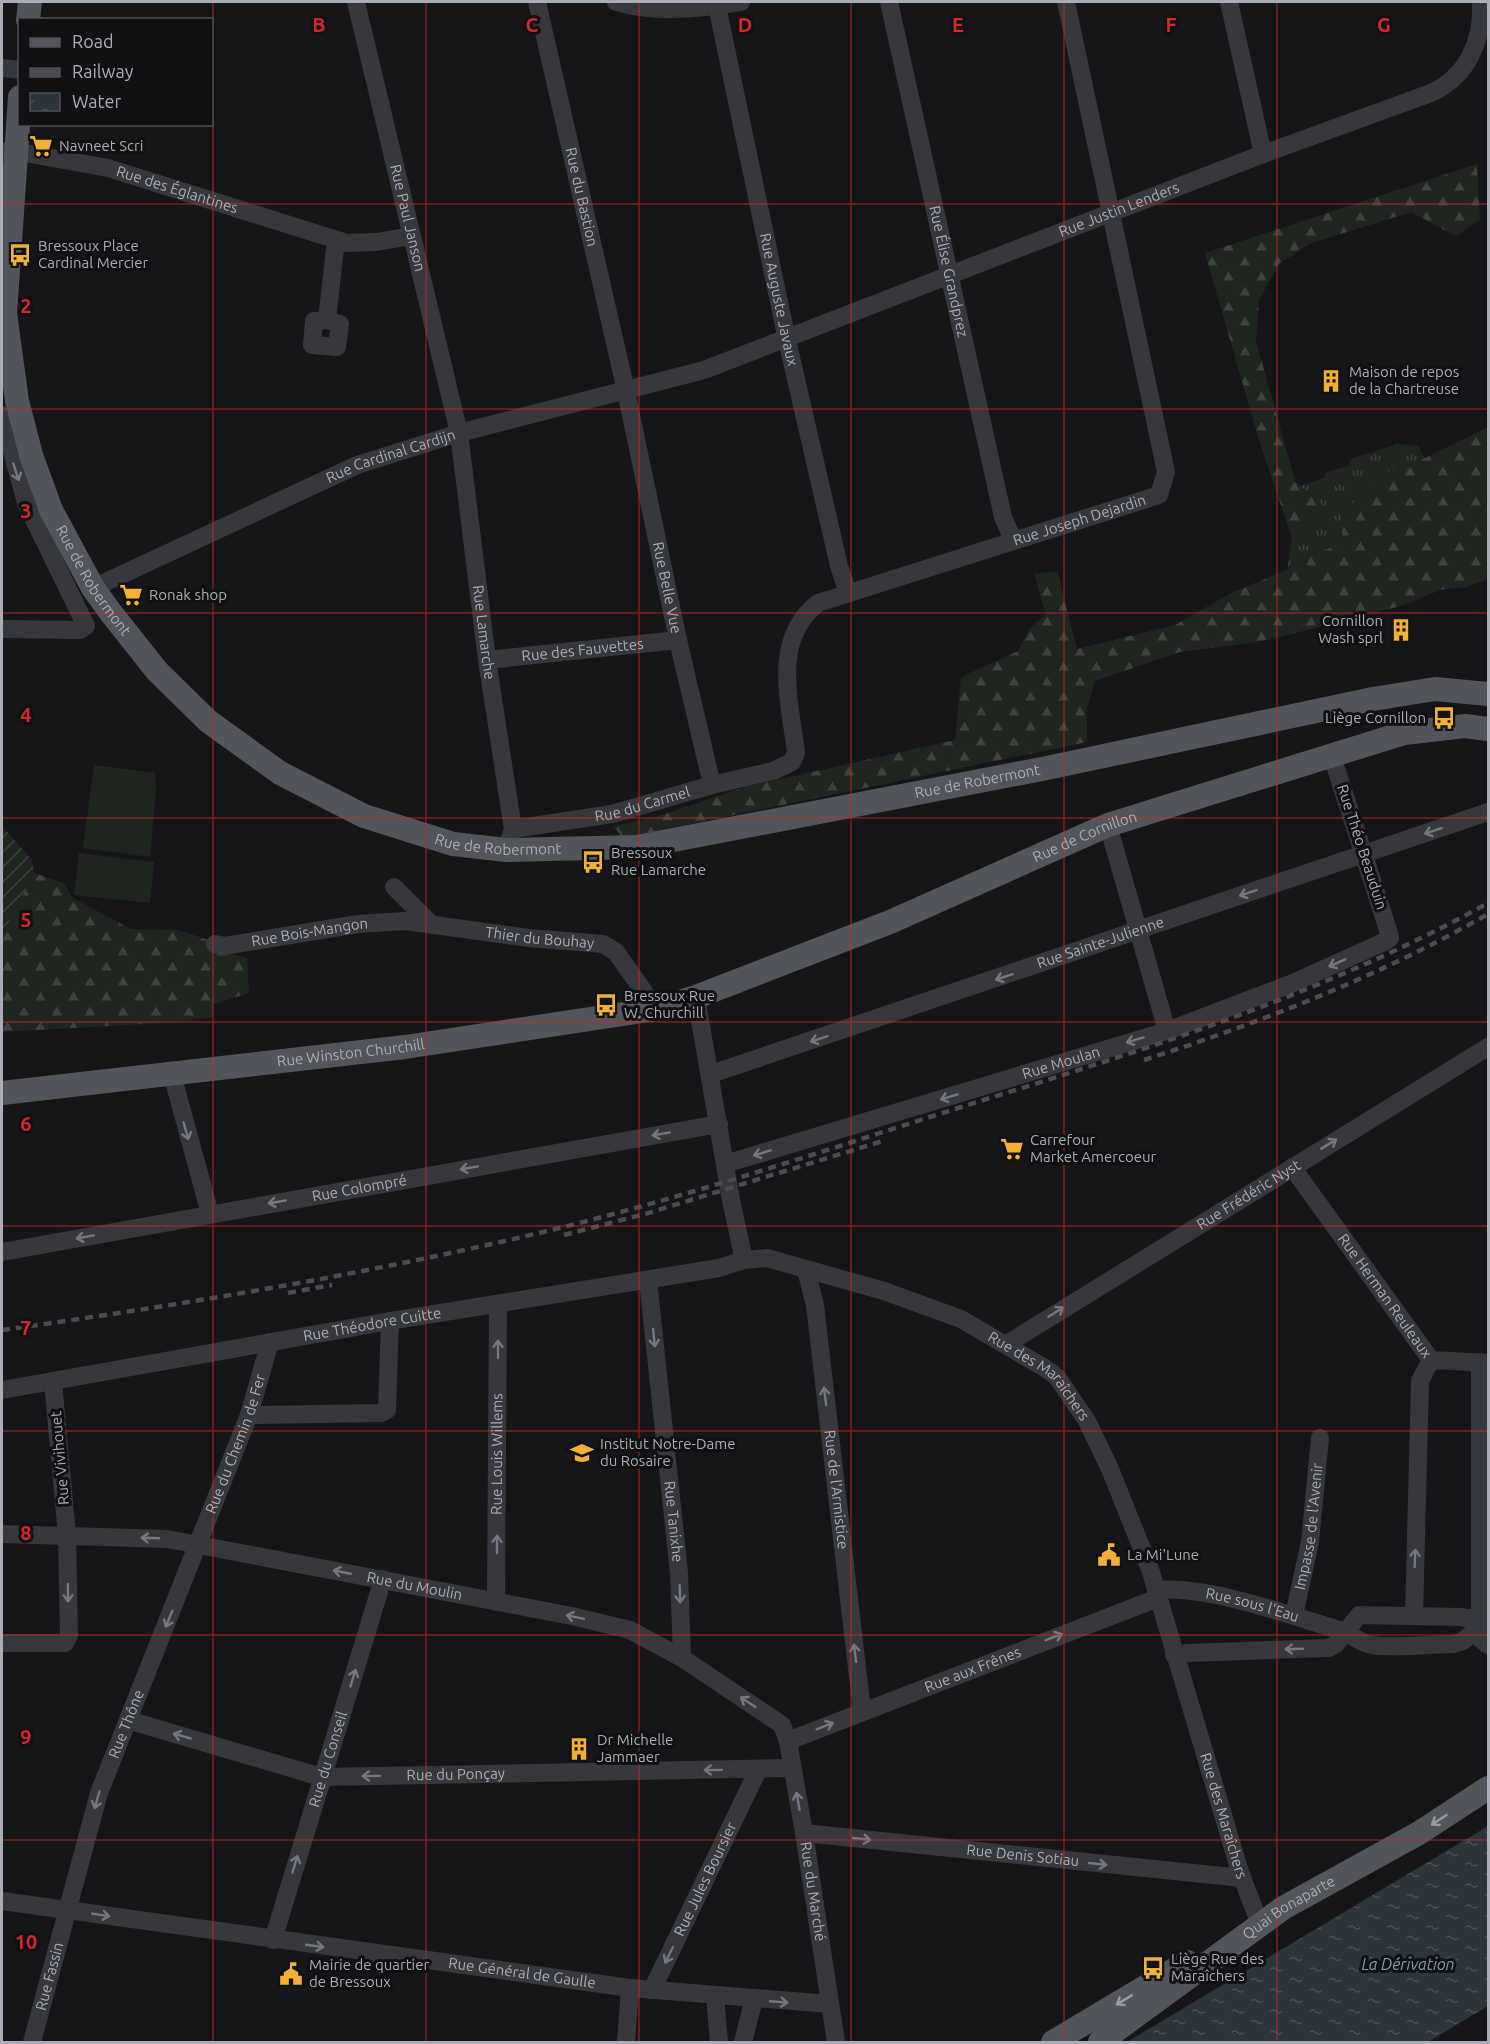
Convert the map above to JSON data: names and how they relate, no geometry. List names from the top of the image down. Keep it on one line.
{"streets":{"main road":["Rue de Robermont","Rue de Cornillon","Rue Winston Churchill","Quai Bonaparte"],"street":["Rue des Églantines","Rue du Bastion","Rue Justin Lenders","Rue Paul Janson","Rue Élise Grandprez","Rue Auguste Javaux","Rue Cardinal Cardijn","Rue Joseph Dejardin","Rue Belle Vue","Rue Lamarche","Rue des Fauvettes","Rue du Carmel","Rue Théo Beauduin","Rue Bois-Mangon","Thier du Bouhay","Rue Sainte-Julienne","Rue Moulan","Rue Colompré","Rue Frédéric Nyst","Rue Herman Reuleaux","Rue Théodore Cuitte","Rue des Maraîchers","Rue du Chemin de Fer","Rue Louis Willems","Rue Vivihouet","Rue de l'Armistice","Rue Tanixhe","Impasse de l'Avenir","Rue du Moulin","Rue sous l'Eau","Rue aux Frênes","Rue Thône","Rue du Conseil","Rue du Ponçay","Rue Denis Sotiau","Rue Jules Boursier","Rue du Marché","Rue Général de Gaulle","Rue Fassin"]},"crossings":[["Rue des Églantines","Rue Paul Janson"],["Rue des Églantines","Rue de Robermont"],["Rue du Bastion","Rue Cardinal Cardijn"],["Rue du Bastion","Rue Belle Vue"],["Rue Justin Lenders","Rue Élise Grandprez"],["Rue Justin Lenders","Rue Auguste Javaux"],["Rue Justin Lenders","Rue Cardinal Cardijn"],["Rue Justin Lenders","Rue Joseph Dejardin"],["Rue Paul Janson","Rue Cardinal Cardijn"],["Rue Paul Janson","Rue Lamarche"],["Rue Élise Grandprez","Rue Joseph Dejardin"],["Rue Auguste Javaux","Rue Joseph Dejardin"],["Rue Cardinal Cardijn","Rue de Robermont"],["Rue Cardinal Cardijn","Rue Belle Vue"],["Rue Cardinal Cardijn","Rue Lamarche"],["Rue Joseph Dejardin","Rue du Carmel"],["Rue de Robermont","Rue Lamarche"],["Rue de Robermont","Rue du Carmel"],["Rue Belle Vue","Rue des Fauvettes"],["Rue Belle Vue","Rue du Carmel"],["Rue Lamarche","Rue des Fauvettes"],["Rue Lamarche","Rue du Carmel"],["Rue de Cornillon","Rue Théo Beauduin"],["Rue de Cornillon","Rue Winston Churchill"],["Rue Théo Beauduin","Rue Sainte-Julienne"],["Rue Théo Beauduin","Rue Moulan"],["Rue Bois-Mangon","Thier du Bouhay"],["Thier du Bouhay","Rue Winston Churchill"],["Rue Frédéric Nyst","Rue Herman Reuleaux"],["Rue Frédéric Nyst","Rue des Maraîchers"],["Rue Théodore Cuitte","Rue des Maraîchers"],["Rue Théodore Cuitte","Rue du Chemin de Fer"],["Rue Théodore Cuitte","Rue Louis Willems"],["Rue Théodore Cuitte","Rue Vivihouet"],["Rue Théodore Cuitte","Rue Tanixhe"],["Rue des Maraîchers","Rue de l'Armistice"],["Rue des Maraîchers","Rue sous l'Eau"],["Rue des Maraîchers","Rue aux Frênes"],["Rue des Maraîchers","Rue Denis Sotiau"],["Rue du Chemin de Fer","Rue du Moulin"],["Rue du Chemin de Fer","Rue Thône"],["Rue Louis Willems","Rue du Moulin"],["Rue Vivihouet","Rue du Moulin"],["Rue de l'Armistice","Rue aux Frênes"],["Rue Tanixhe","Rue du Moulin"],["Impasse de l'Avenir","Rue sous l'Eau"],["Rue du Moulin","Rue aux Frênes"],["Rue du Moulin","Rue Thône"],["Rue du Moulin","Rue du Conseil"],["Rue du Moulin","Rue du Marché"],["Rue sous l'Eau","Rue aux Frênes"],["Rue aux Frênes","Rue du Marché"],["Rue Thône","Rue du Ponçay"],["Rue Thône","Rue Général de Gaulle"],["Rue Thône","Rue Fassin"],["Rue du Conseil","Rue du Ponçay"],["Rue du Conseil","Rue Général de Gaulle"],["Rue du Ponçay","Rue Jules Boursier"],["Rue du Ponçay","Rue du Marché"],["Rue Denis Sotiau","Rue du Marché"],["Rue Jules Boursier","Rue Général de Gaulle"],["Rue du Marché","Rue Général de Gaulle"],["Rue Général de Gaulle","Rue Fassin"]],"one_way":["Rue Sainte-Julienne","Rue Moulan","Rue Colompré","Rue Frédéric Nyst","Rue Louis Willems","Rue de l'Armistice","Rue Tanixhe","Rue du Moulin","Rue aux Frênes","Rue Thône","Rue du Conseil","Rue du Ponçay","Rue Denis Sotiau","Rue Jules Boursier","Quai Bonaparte","Rue Général de Gaulle"],"water":["La Dérivation"],"places":{"supermarket":["Navneet Scri","Ronak shop","Carrefour Market Amercoeur"],"bus stop":["Bressoux Place Cardinal Mercier","Liège Cornillon","Bressoux Rue Lamarche","Bressoux Rue W. Churchill","Liège Rue des Maraîchers"],"building":["Maison de repos de la Chartreuse","Cornillon Wash sprl","Dr Michelle Jammaer"],"school or university":["Institut Notre-Dame du Rosaire"],"public building":["La Mi'Lune","Mairie de quartier de Bressoux"]},"legend":["Road","Railway","Water"],"grid":{"columns":["B","C","D","E","F","G"],"rows":["2","3","4","5","6","7","8","9","10"]}}
